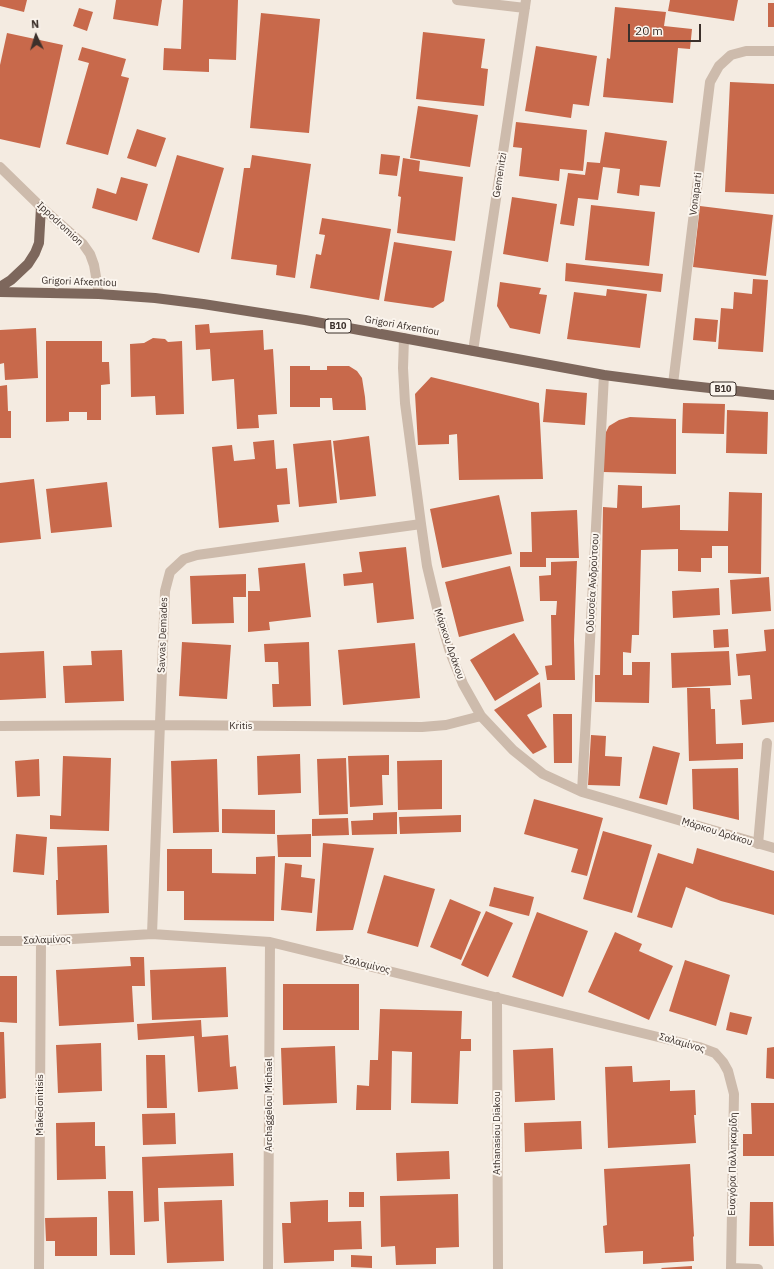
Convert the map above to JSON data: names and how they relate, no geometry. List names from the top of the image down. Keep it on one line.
{"streets":{"main road":["Grigori Afxentiou","B10"],"street":["Gemenitzi","Vonaparti","Ippodromion","Οδυσσέα Ανδρούτσου","Savvas Demades","Μάρκου Δράκου","Kritis","Σαλαμίνος","Makedonitisis","Archaggelou Michael","Athanasiou Diakou","Ευαγόρα Παλληκαρίδη"]},"crossings":[["Gemenitzi","Grigori Afxentiou"],["Vonaparti","Grigori Afxentiou"],["Ippodromion","Grigori Afxentiou"],["Grigori Afxentiou","Οδυσσέα Ανδρούτσου"],["Grigori Afxentiou","Μάρκου Δράκου"],["Οδυσσέα Ανδρούτσου","Μάρκου Δράκου"],["Savvas Demades","Μάρκου Δράκου"],["Savvas Demades","Kritis"],["Savvas Demades","Σαλαμίνος"],["Μάρκου Δράκου","Kritis"],["Σαλαμίνος","Makedonitisis"],["Σαλαμίνος","Archaggelou Michael"],["Σαλαμίνος","Athanasiou Diakou"],["Σαλαμίνος","Ευαγόρα Παλληκαρίδη"]],"scale_bar":"20 m","north":"top"}
